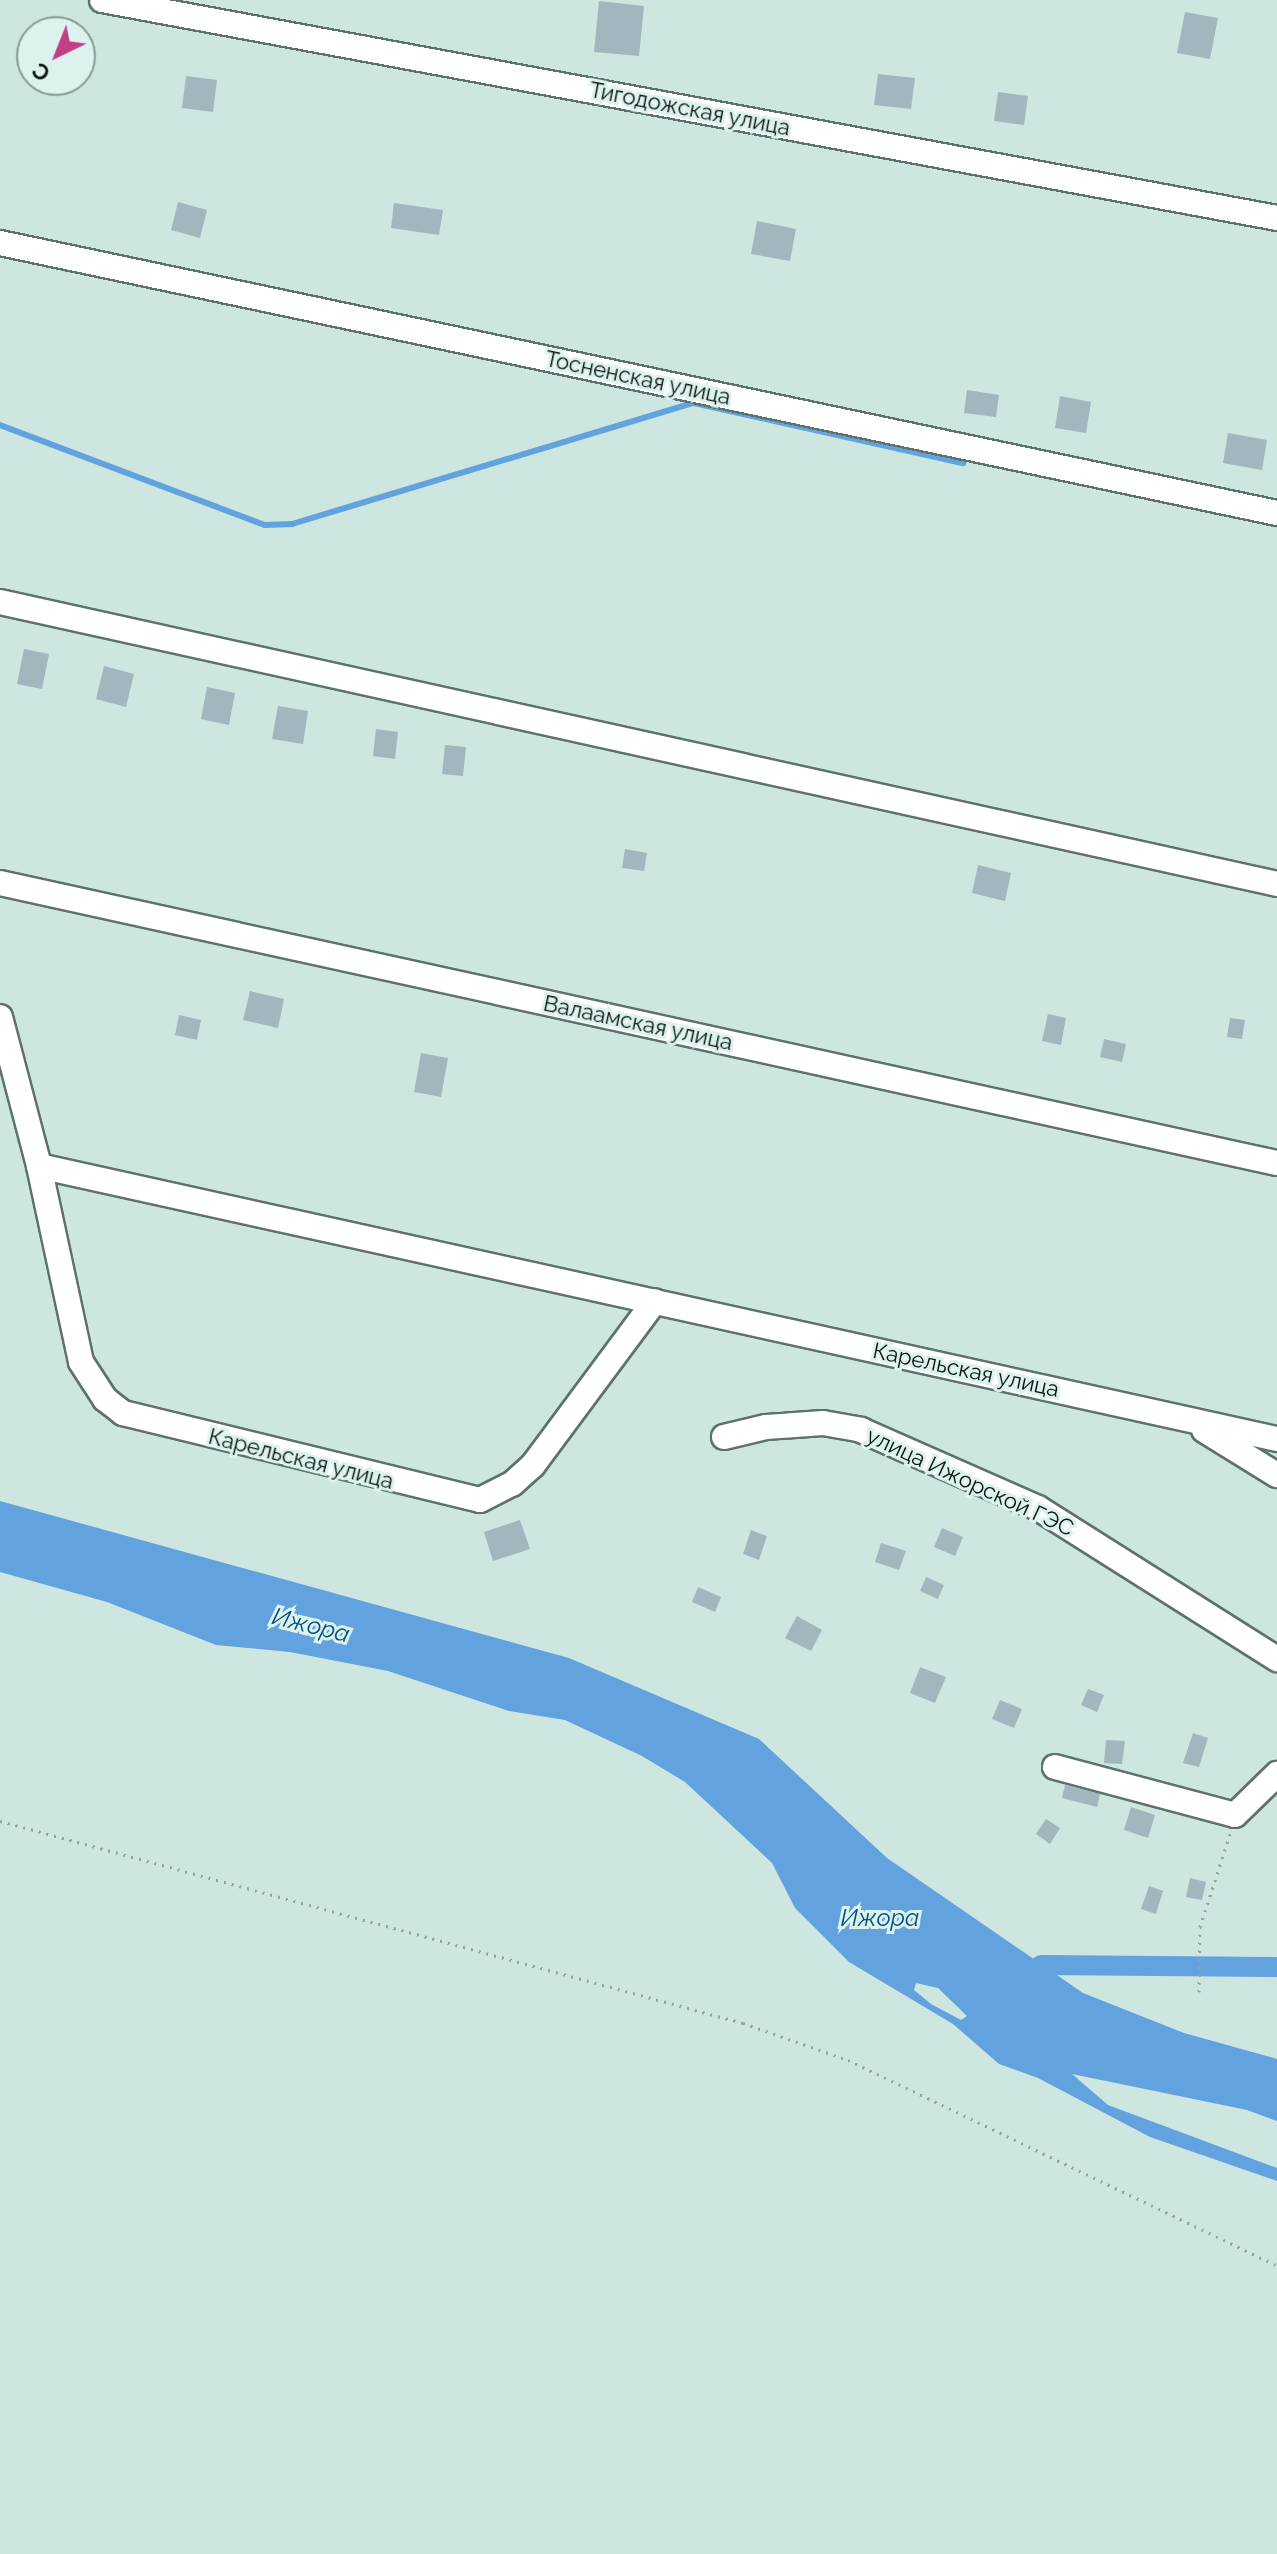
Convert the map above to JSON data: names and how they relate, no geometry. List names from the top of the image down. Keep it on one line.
{"streets":{"street":["Тигодожская улица","Тосненская улица","Валаамская улица","Карельская улица","улица Ижорской ГЭС"]},"water":["Ижора"],"north":"bottom left"}
